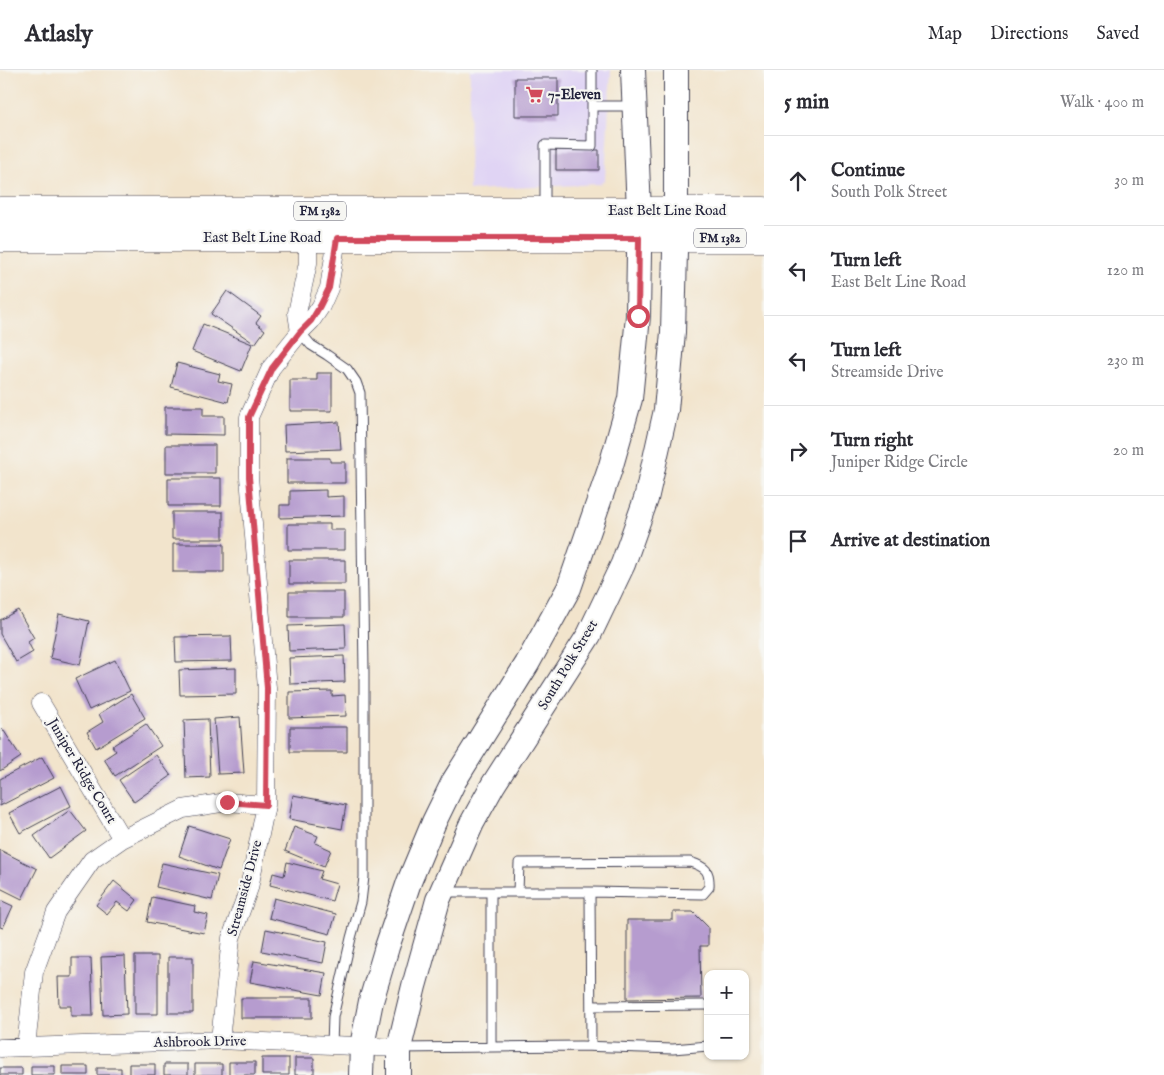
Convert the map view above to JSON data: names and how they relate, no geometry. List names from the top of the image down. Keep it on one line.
{"streets":{"main road":["FM 1382","East Belt Line Road","South Polk Street"],"street":["Juniper Ridge Court","Streamside Drive","Ashbrook Drive"]},"crossings":[["East Belt Line Road","South Polk Street"],["East Belt Line Road","Streamside Drive"],["South Polk Street","Ashbrook Drive"],["Streamside Drive","Ashbrook Drive"]],"places":{"supermarket":["7-Eleven"]},"page":{"header":"Atlasly","nav":["Map","Directions","Saved"],"heading":["5 min","Walk · 400 m"],"list":[["Continue","South Polk Street","30 m"],["Turn left","East Belt Line Road","120 m"],["Turn left","Streamside Drive","230 m"],["Turn right","Juniper Ridge Circle","20 m"],"Arrive at destination"],"map_buttons":["+","−"]}}
